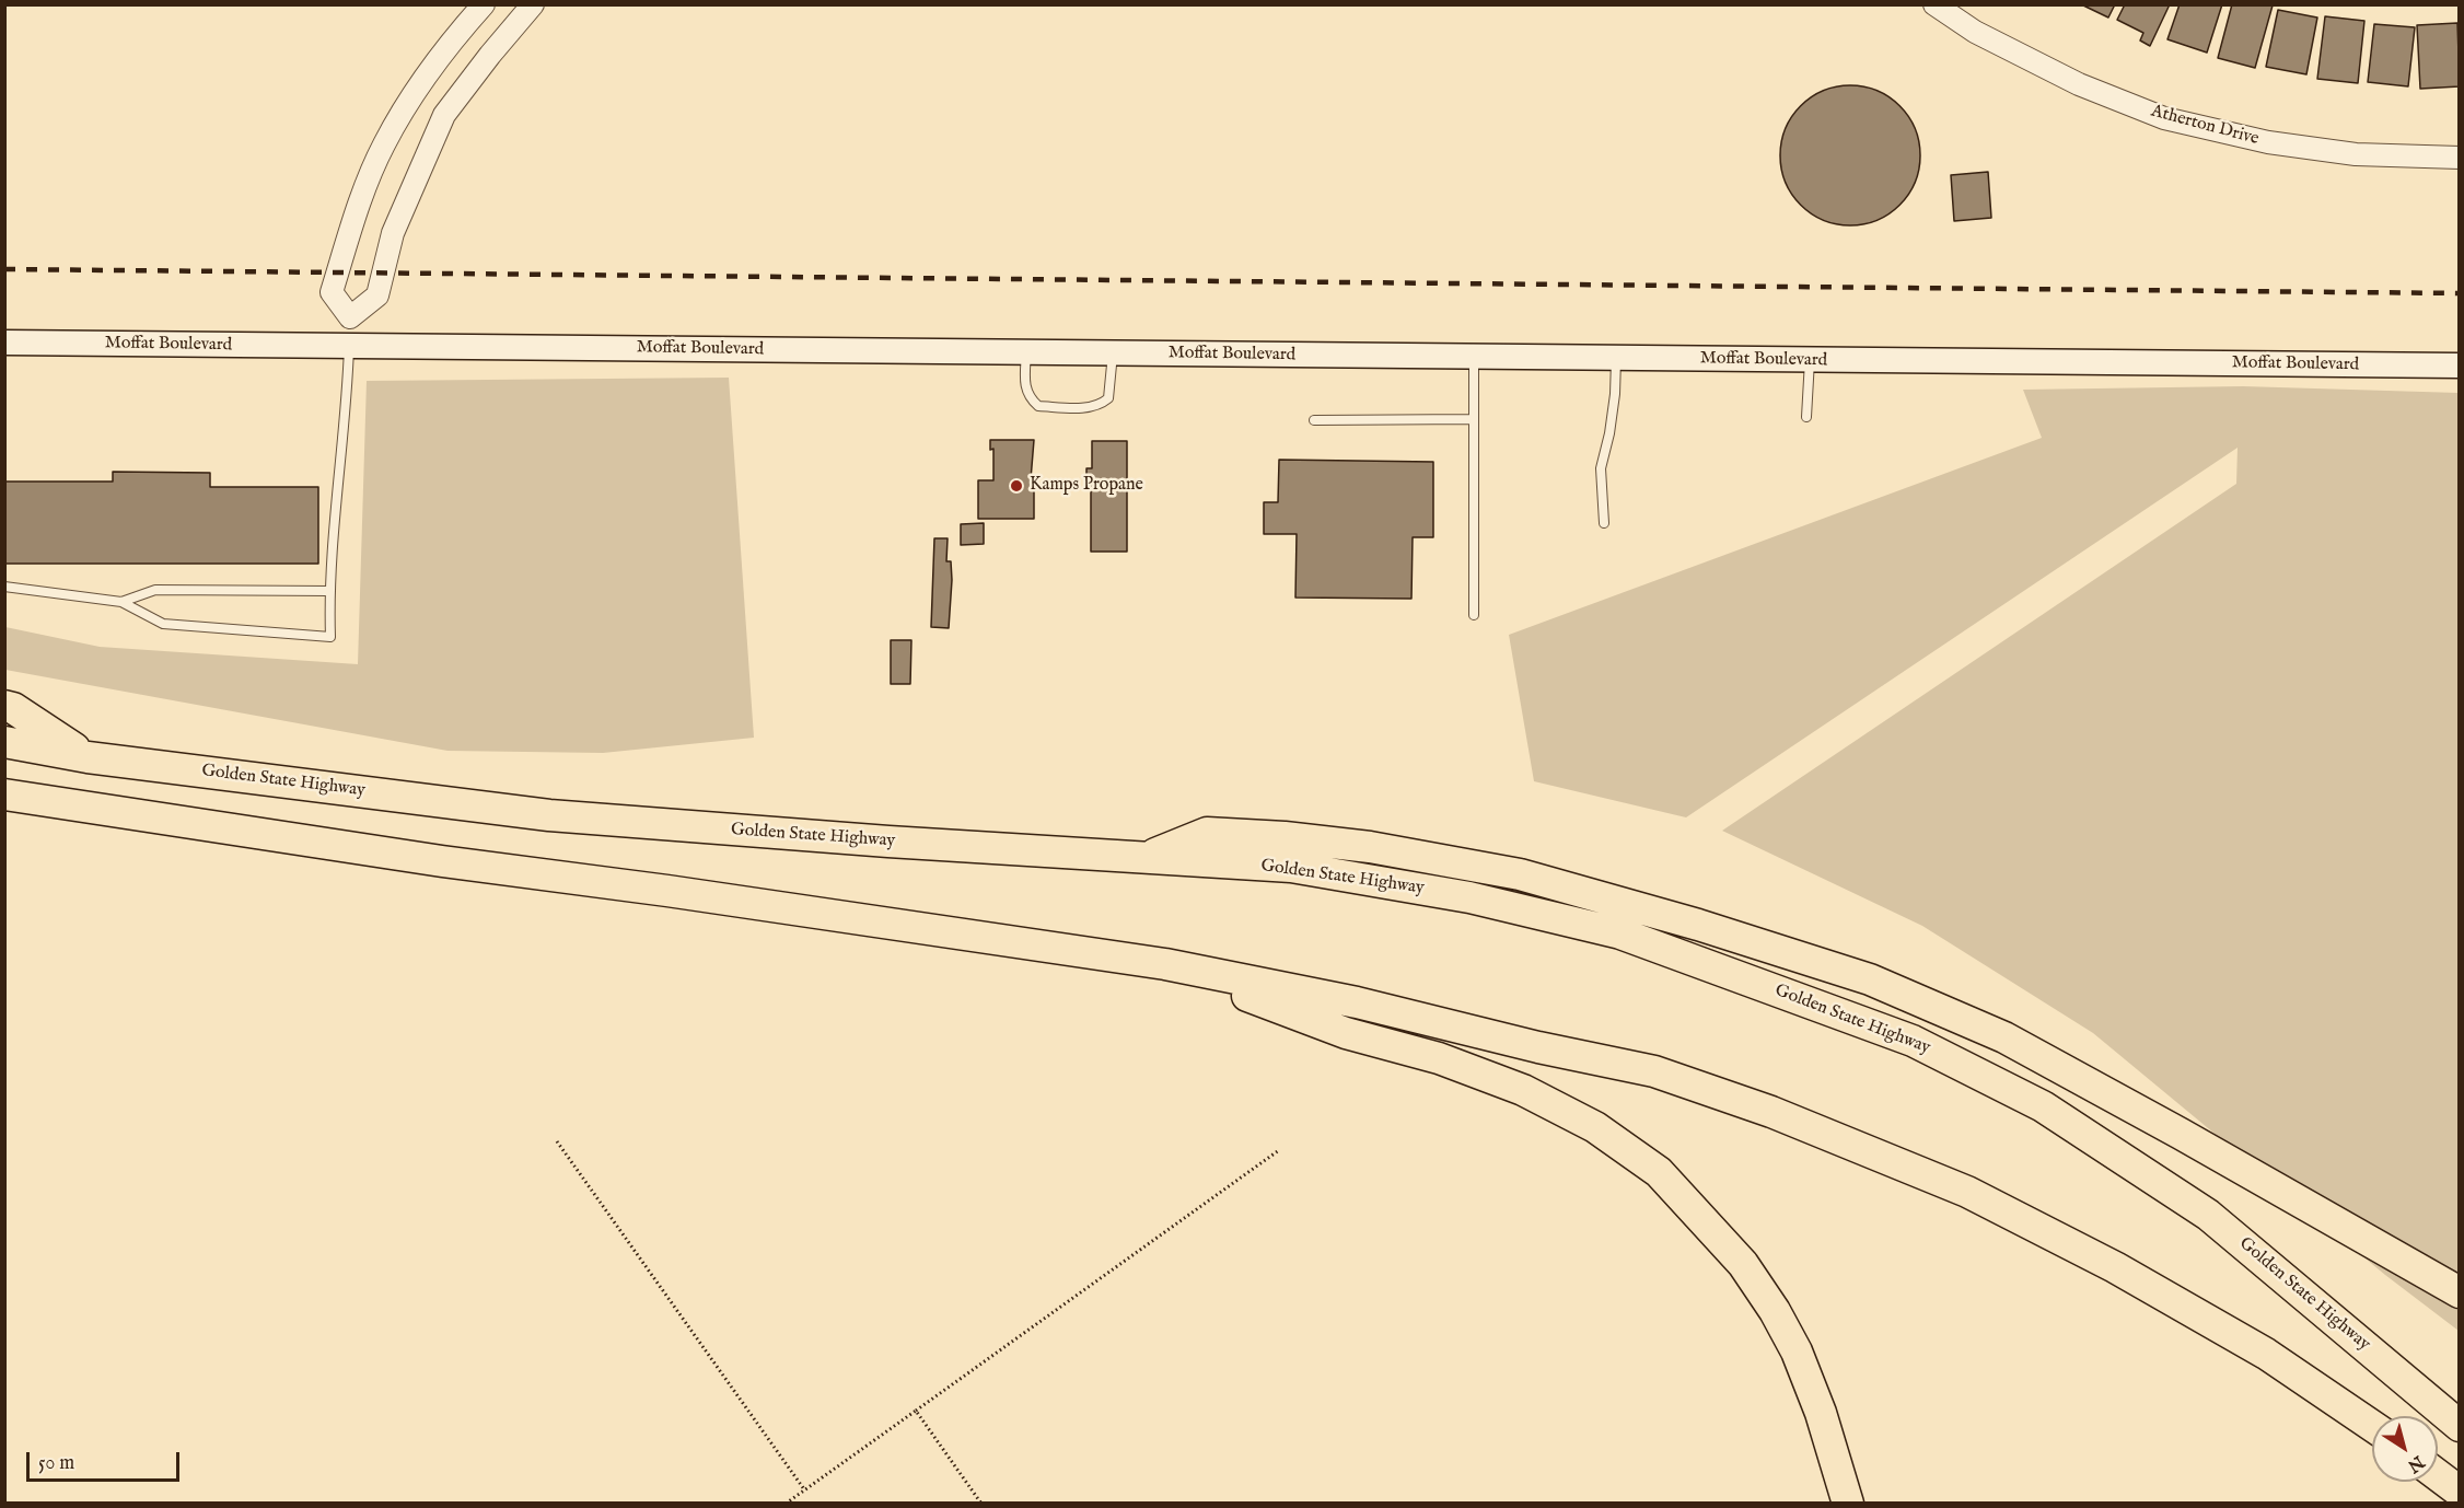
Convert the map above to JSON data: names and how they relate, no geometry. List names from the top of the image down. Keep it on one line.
{"streets":{"highway":["Golden State Highway"],"main road":["Moffat Boulevard"],"street":["Atherton Drive"]},"places":["Kamps Propane"],"scale_bar":"50 m","north":"bottom right"}
